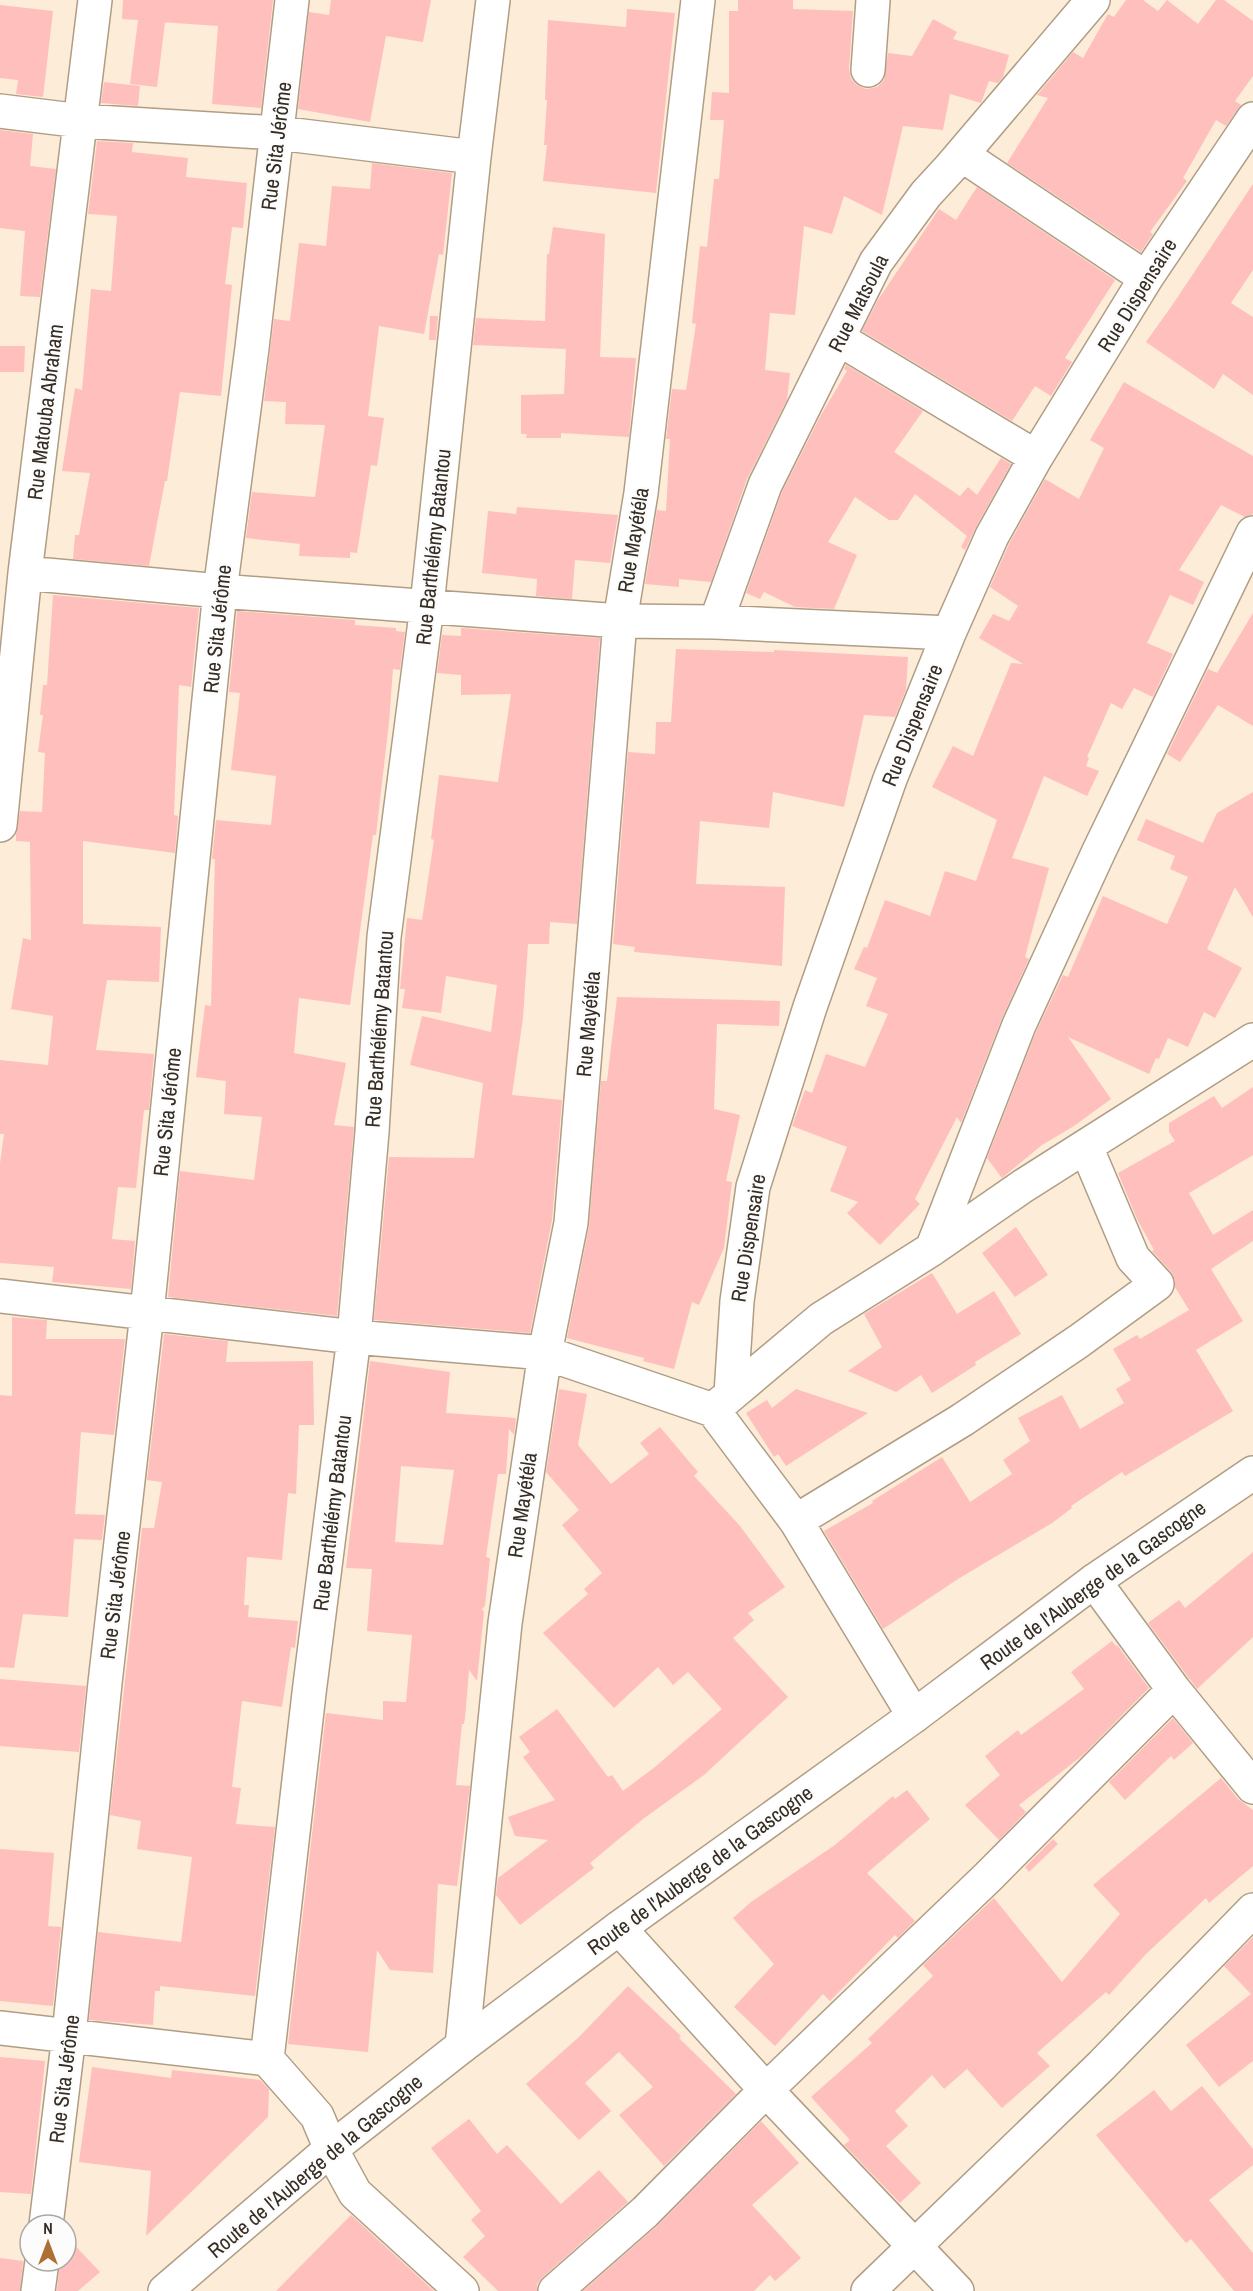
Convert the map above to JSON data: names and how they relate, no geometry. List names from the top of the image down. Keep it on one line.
{"streets":{"street":["Rue Sita Jérôme","Rue Dispensaire","Rue Matsoula","Rue Matouba Abraham","Rue Mayétéla","Rue Barthélémy Batantou","Route de l'Auberge de la Gascogne"]},"crossings":[["Rue Mayétéla","Route de l'Auberge de la Gascogne"]],"north":"top"}
